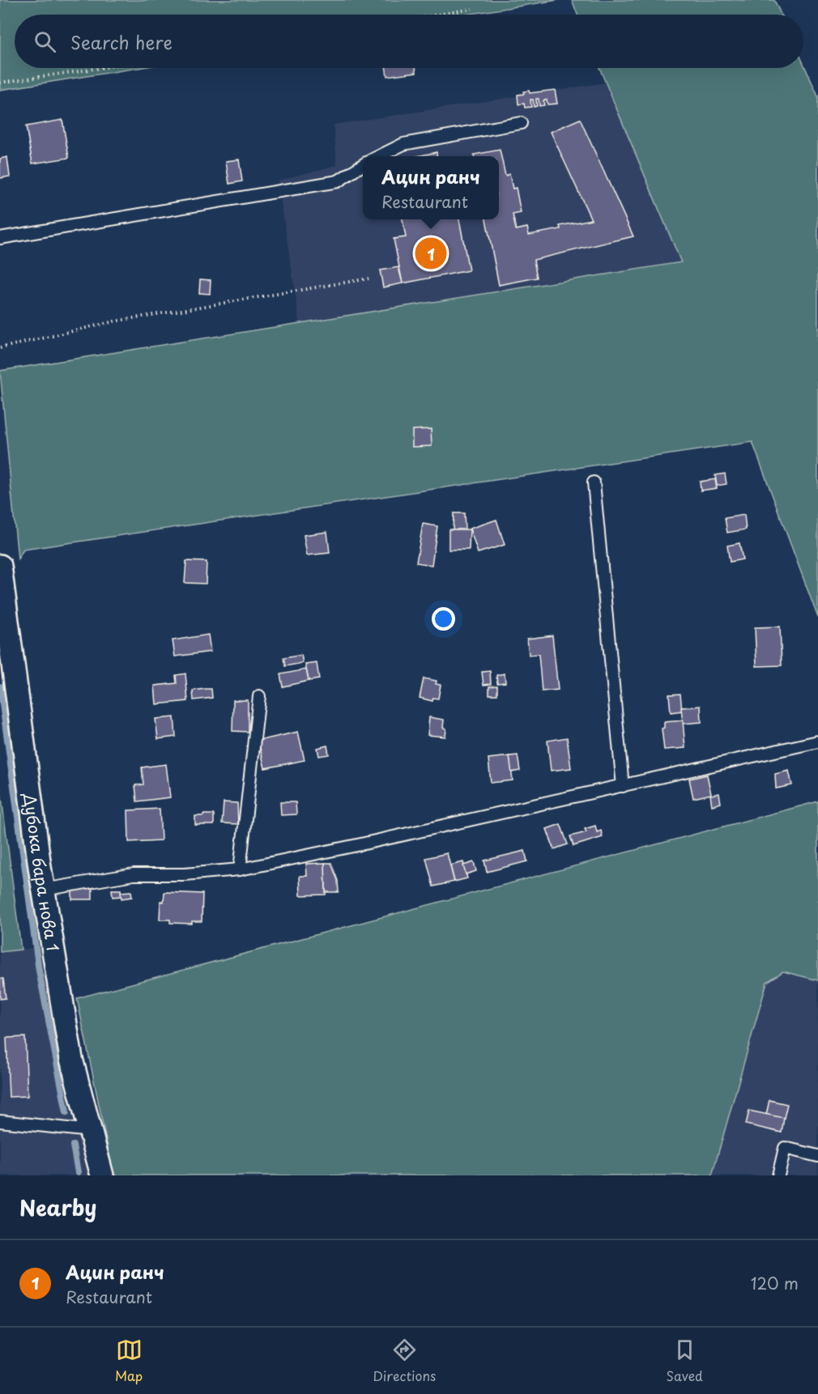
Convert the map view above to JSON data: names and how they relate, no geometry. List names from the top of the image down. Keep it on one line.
{"streets":{"street":["Дубока бара нова 1"]},"page":{"search":"Search here","popup":["Ацин ранч","Restaurant"],"pins":"1","heading":"Nearby","list":[{"mark":"1","name":"Ацин ранч","note":"Restaurant","value":"120 m"}],"nav":["Map","Directions","Saved"]}}
